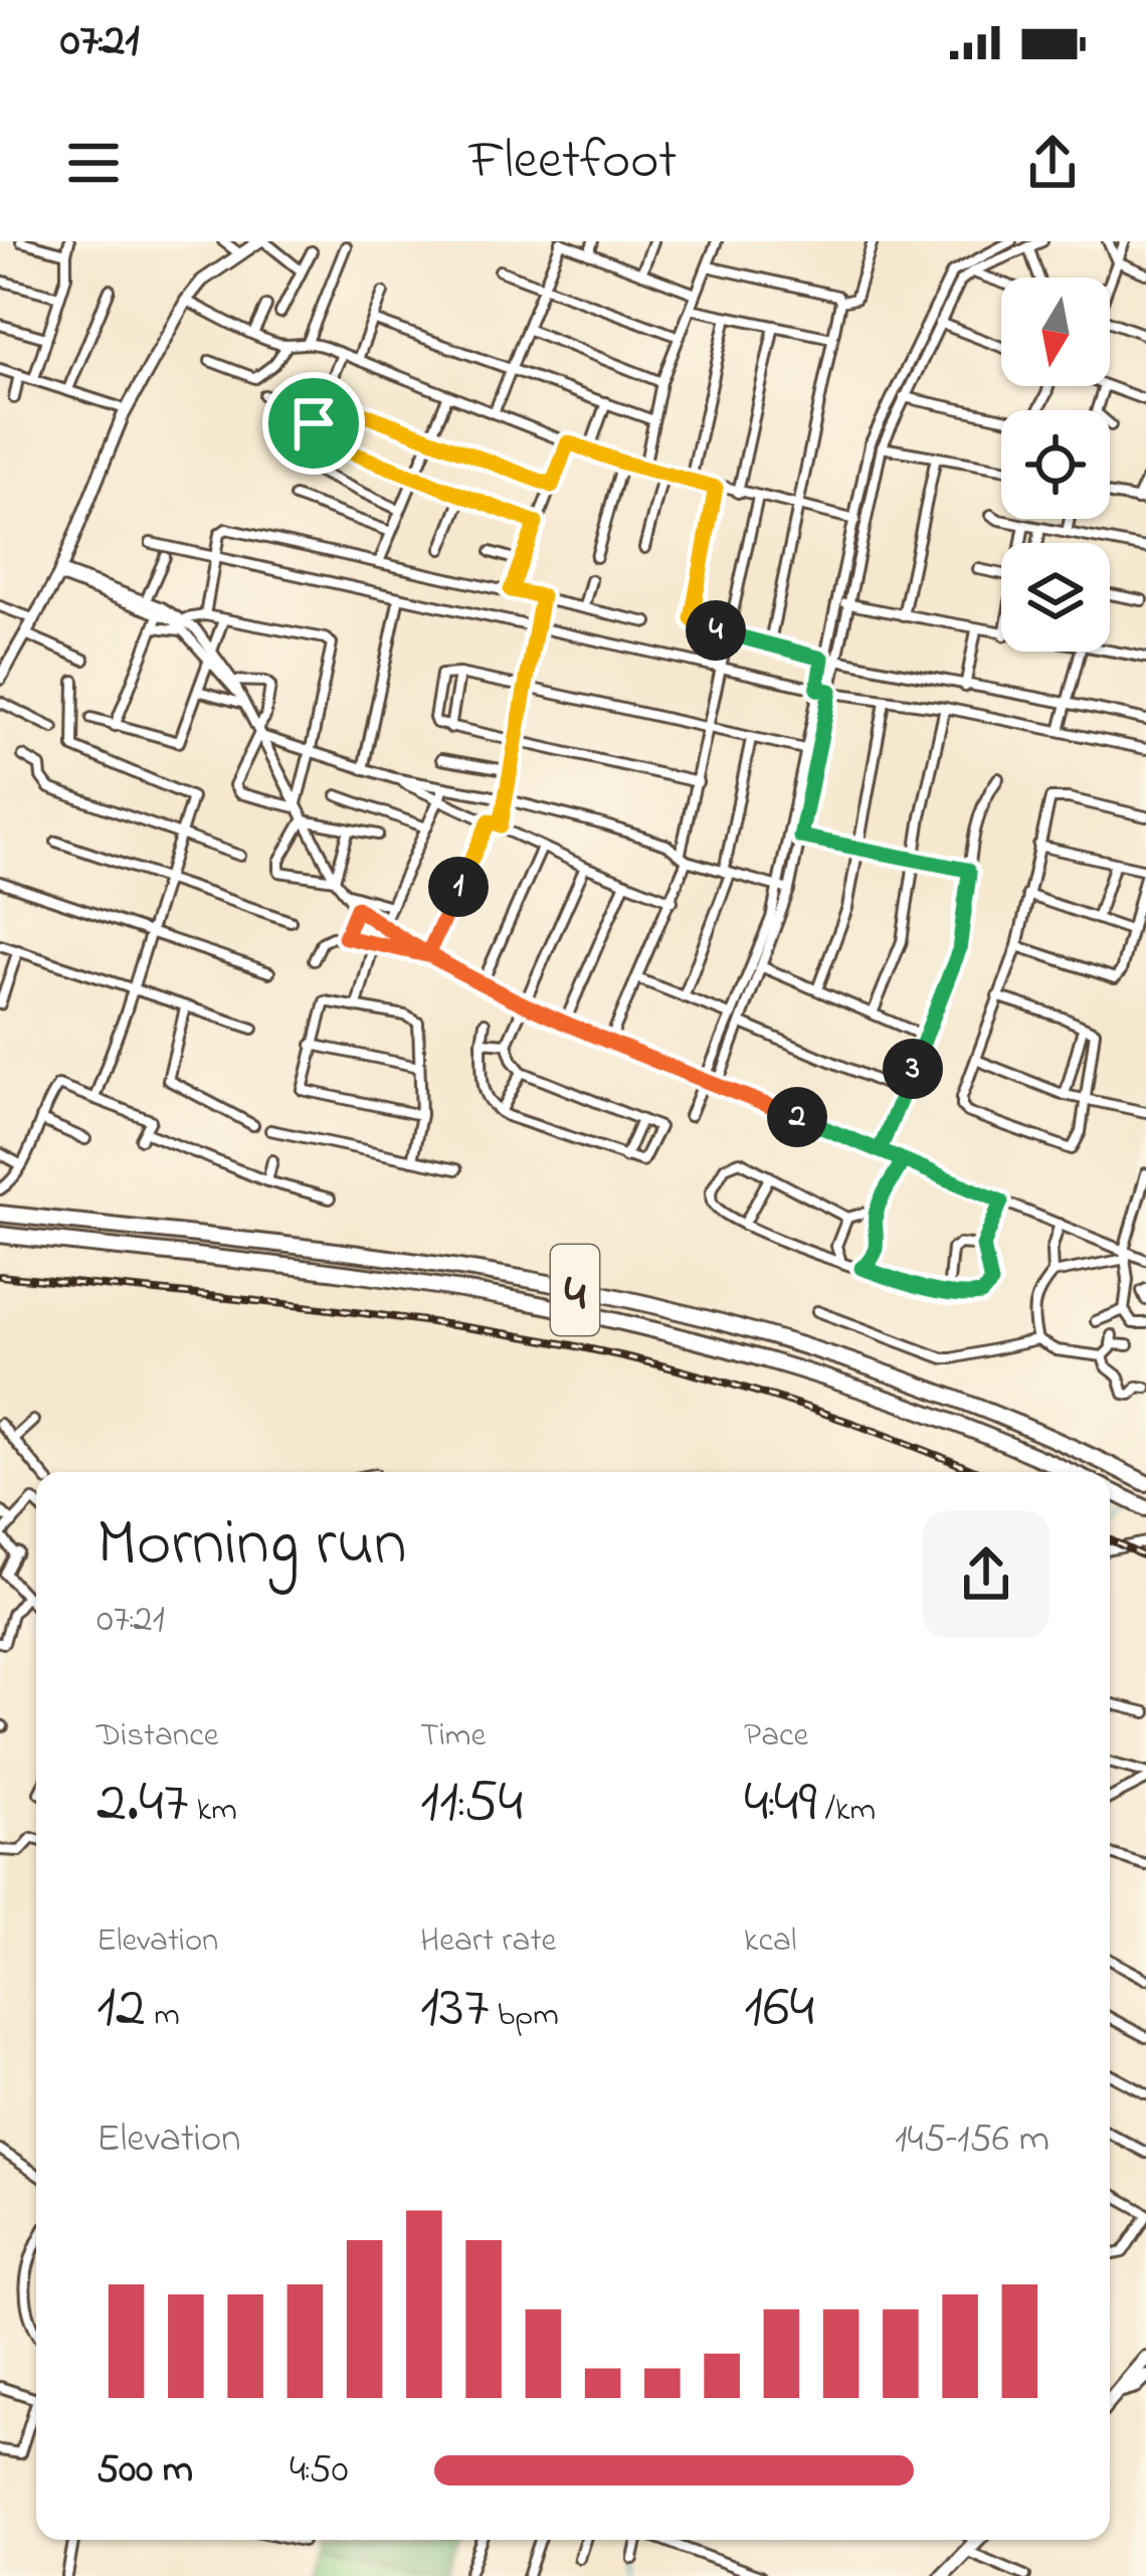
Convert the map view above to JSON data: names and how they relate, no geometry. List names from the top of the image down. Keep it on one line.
{"streets":{"highway":["4"]},"north":"bottom","page":{"status":"07:21","header":"Fleetfoot","pins":["4","1","3","2"],"heading":["Morning run","07:21"],"stats":[["Distance","2.47 km"],["Time","11:54"],["Pace","4:49 /km"],["Elevation","12 m"],["Heart rate","137 bpm"],["kcal","164"]],"chart":["Elevation","145–156 m"],"list":[{"name":"500 m","note":"4:50"}]}}
